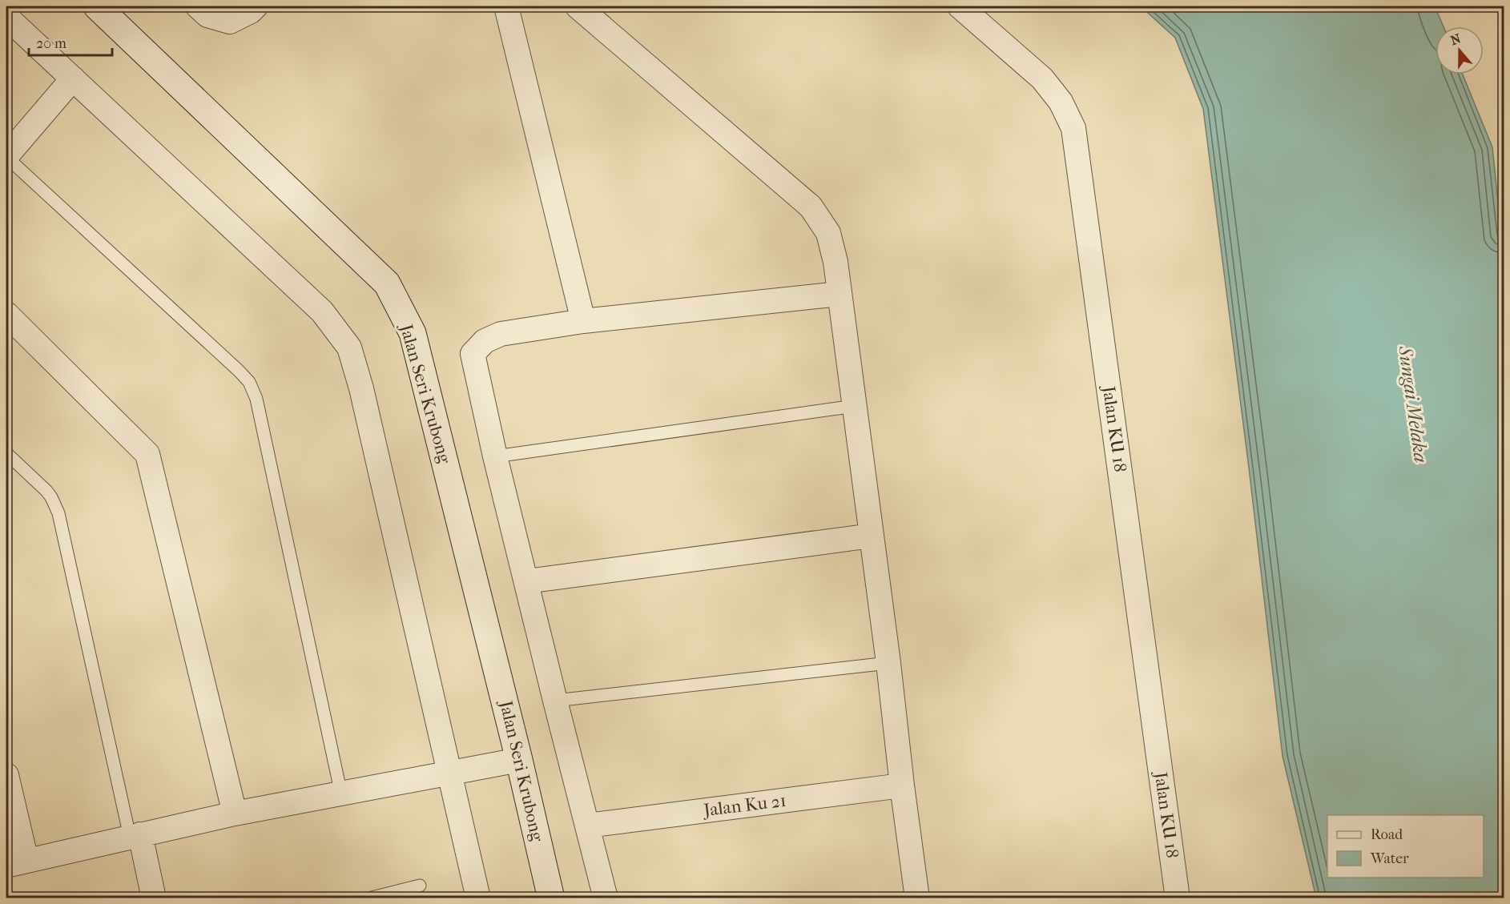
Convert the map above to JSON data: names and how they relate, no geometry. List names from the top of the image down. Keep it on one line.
{"streets":{"street":["Jalan Seri Krubong","Jalan KU 18","Jalan Ku 21"]},"water":["Sungai Melaka"],"legend":["Road","Water"],"scale_bar":"20 m","north":"top"}
